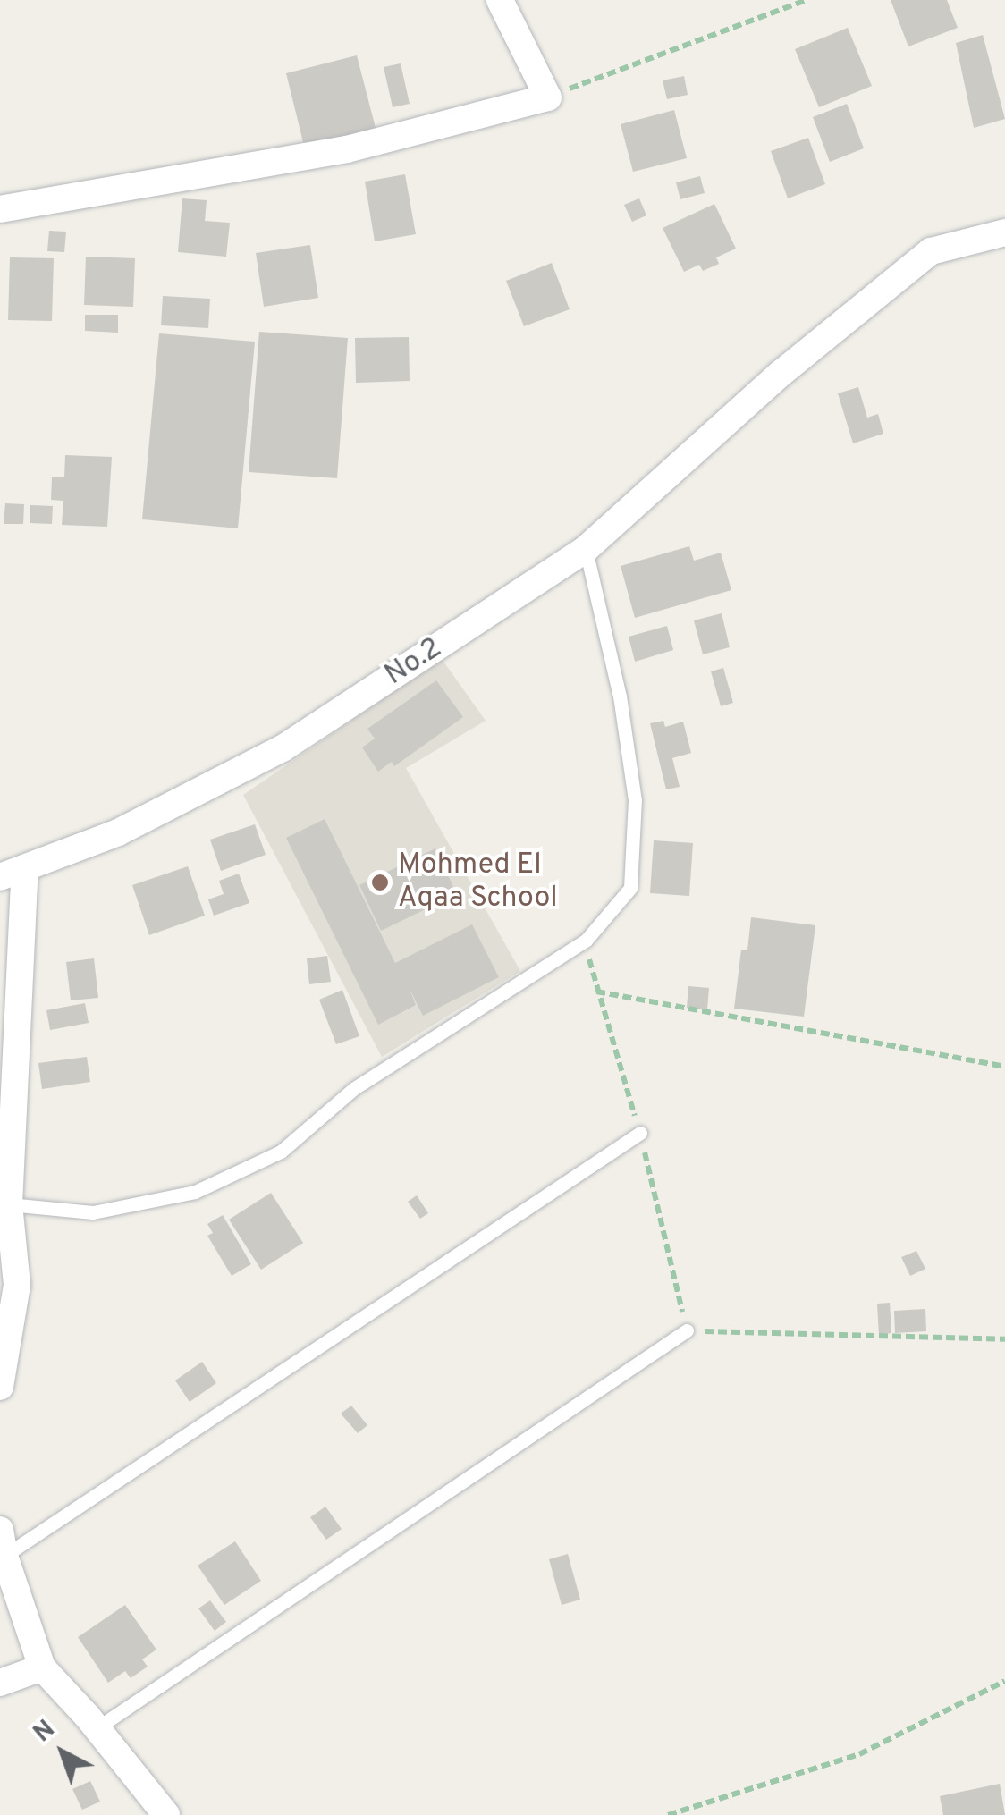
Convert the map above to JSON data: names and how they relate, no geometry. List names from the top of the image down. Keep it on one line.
{"streets":{"street":["No.2"]},"places":["Mohmed El Aqaa School"],"north":"top left"}
